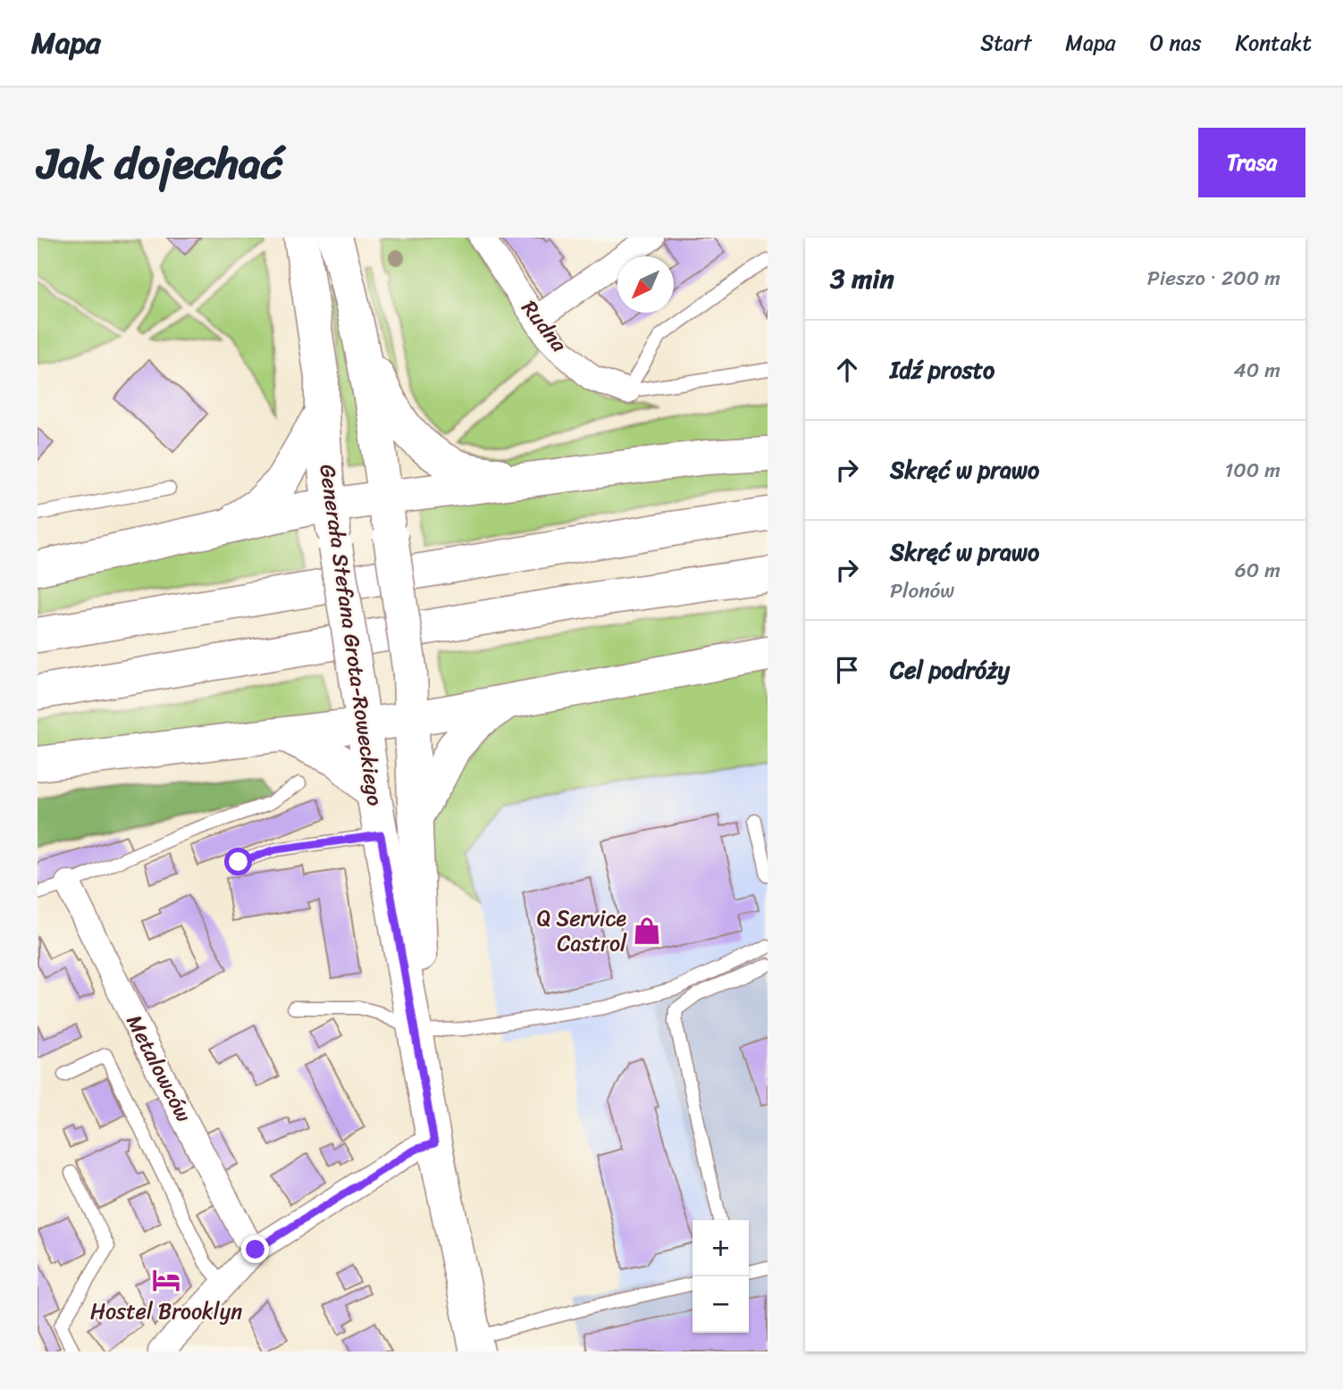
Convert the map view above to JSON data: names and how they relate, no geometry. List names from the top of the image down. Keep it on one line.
{"streets":{"main road":["Generała Stefana Grota-Roweckiego"],"street":["Rudna","Metalowców"]},"places":{"shop":["Q Service Castrol"],"hotel":["Hostel Brooklyn"]},"north":"bottom left","page":{"header":"Mapa","nav":["Start","Mapa","O nas","Kontakt"],"title":"Jak dojechać","buttons":"Trasa","heading":["3 min","Pieszo · 200 m"],"list":[["Idź prosto","40 m"],["Skręć w prawo","100 m"],["Skręć w prawo","Plonów","60 m"],"Cel podróży"],"map_buttons":["+","−"]}}
